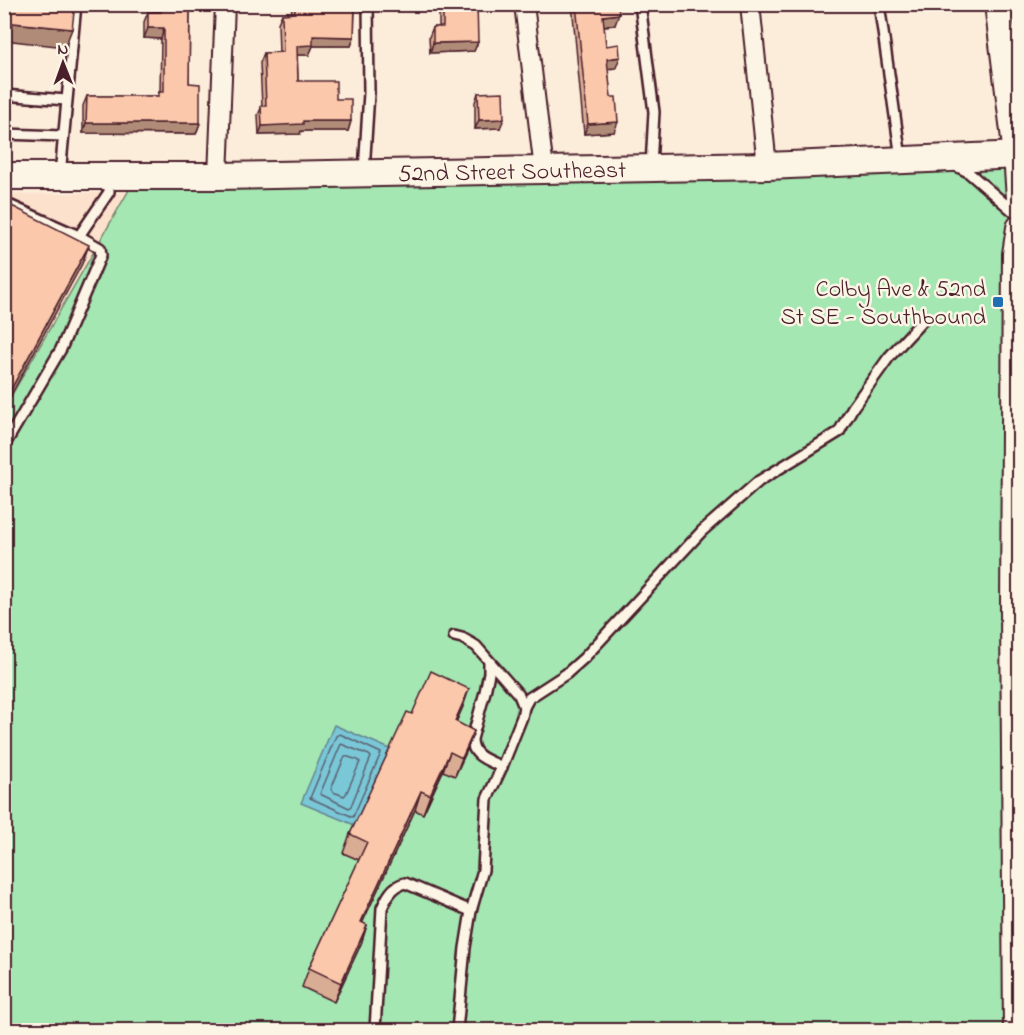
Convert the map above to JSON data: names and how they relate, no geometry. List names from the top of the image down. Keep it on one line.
{"streets":{"street":["52nd Street Southeast"]},"places":{"transit":["Colby Ave & 52nd St SE - Southbound"]},"north":"top"}
